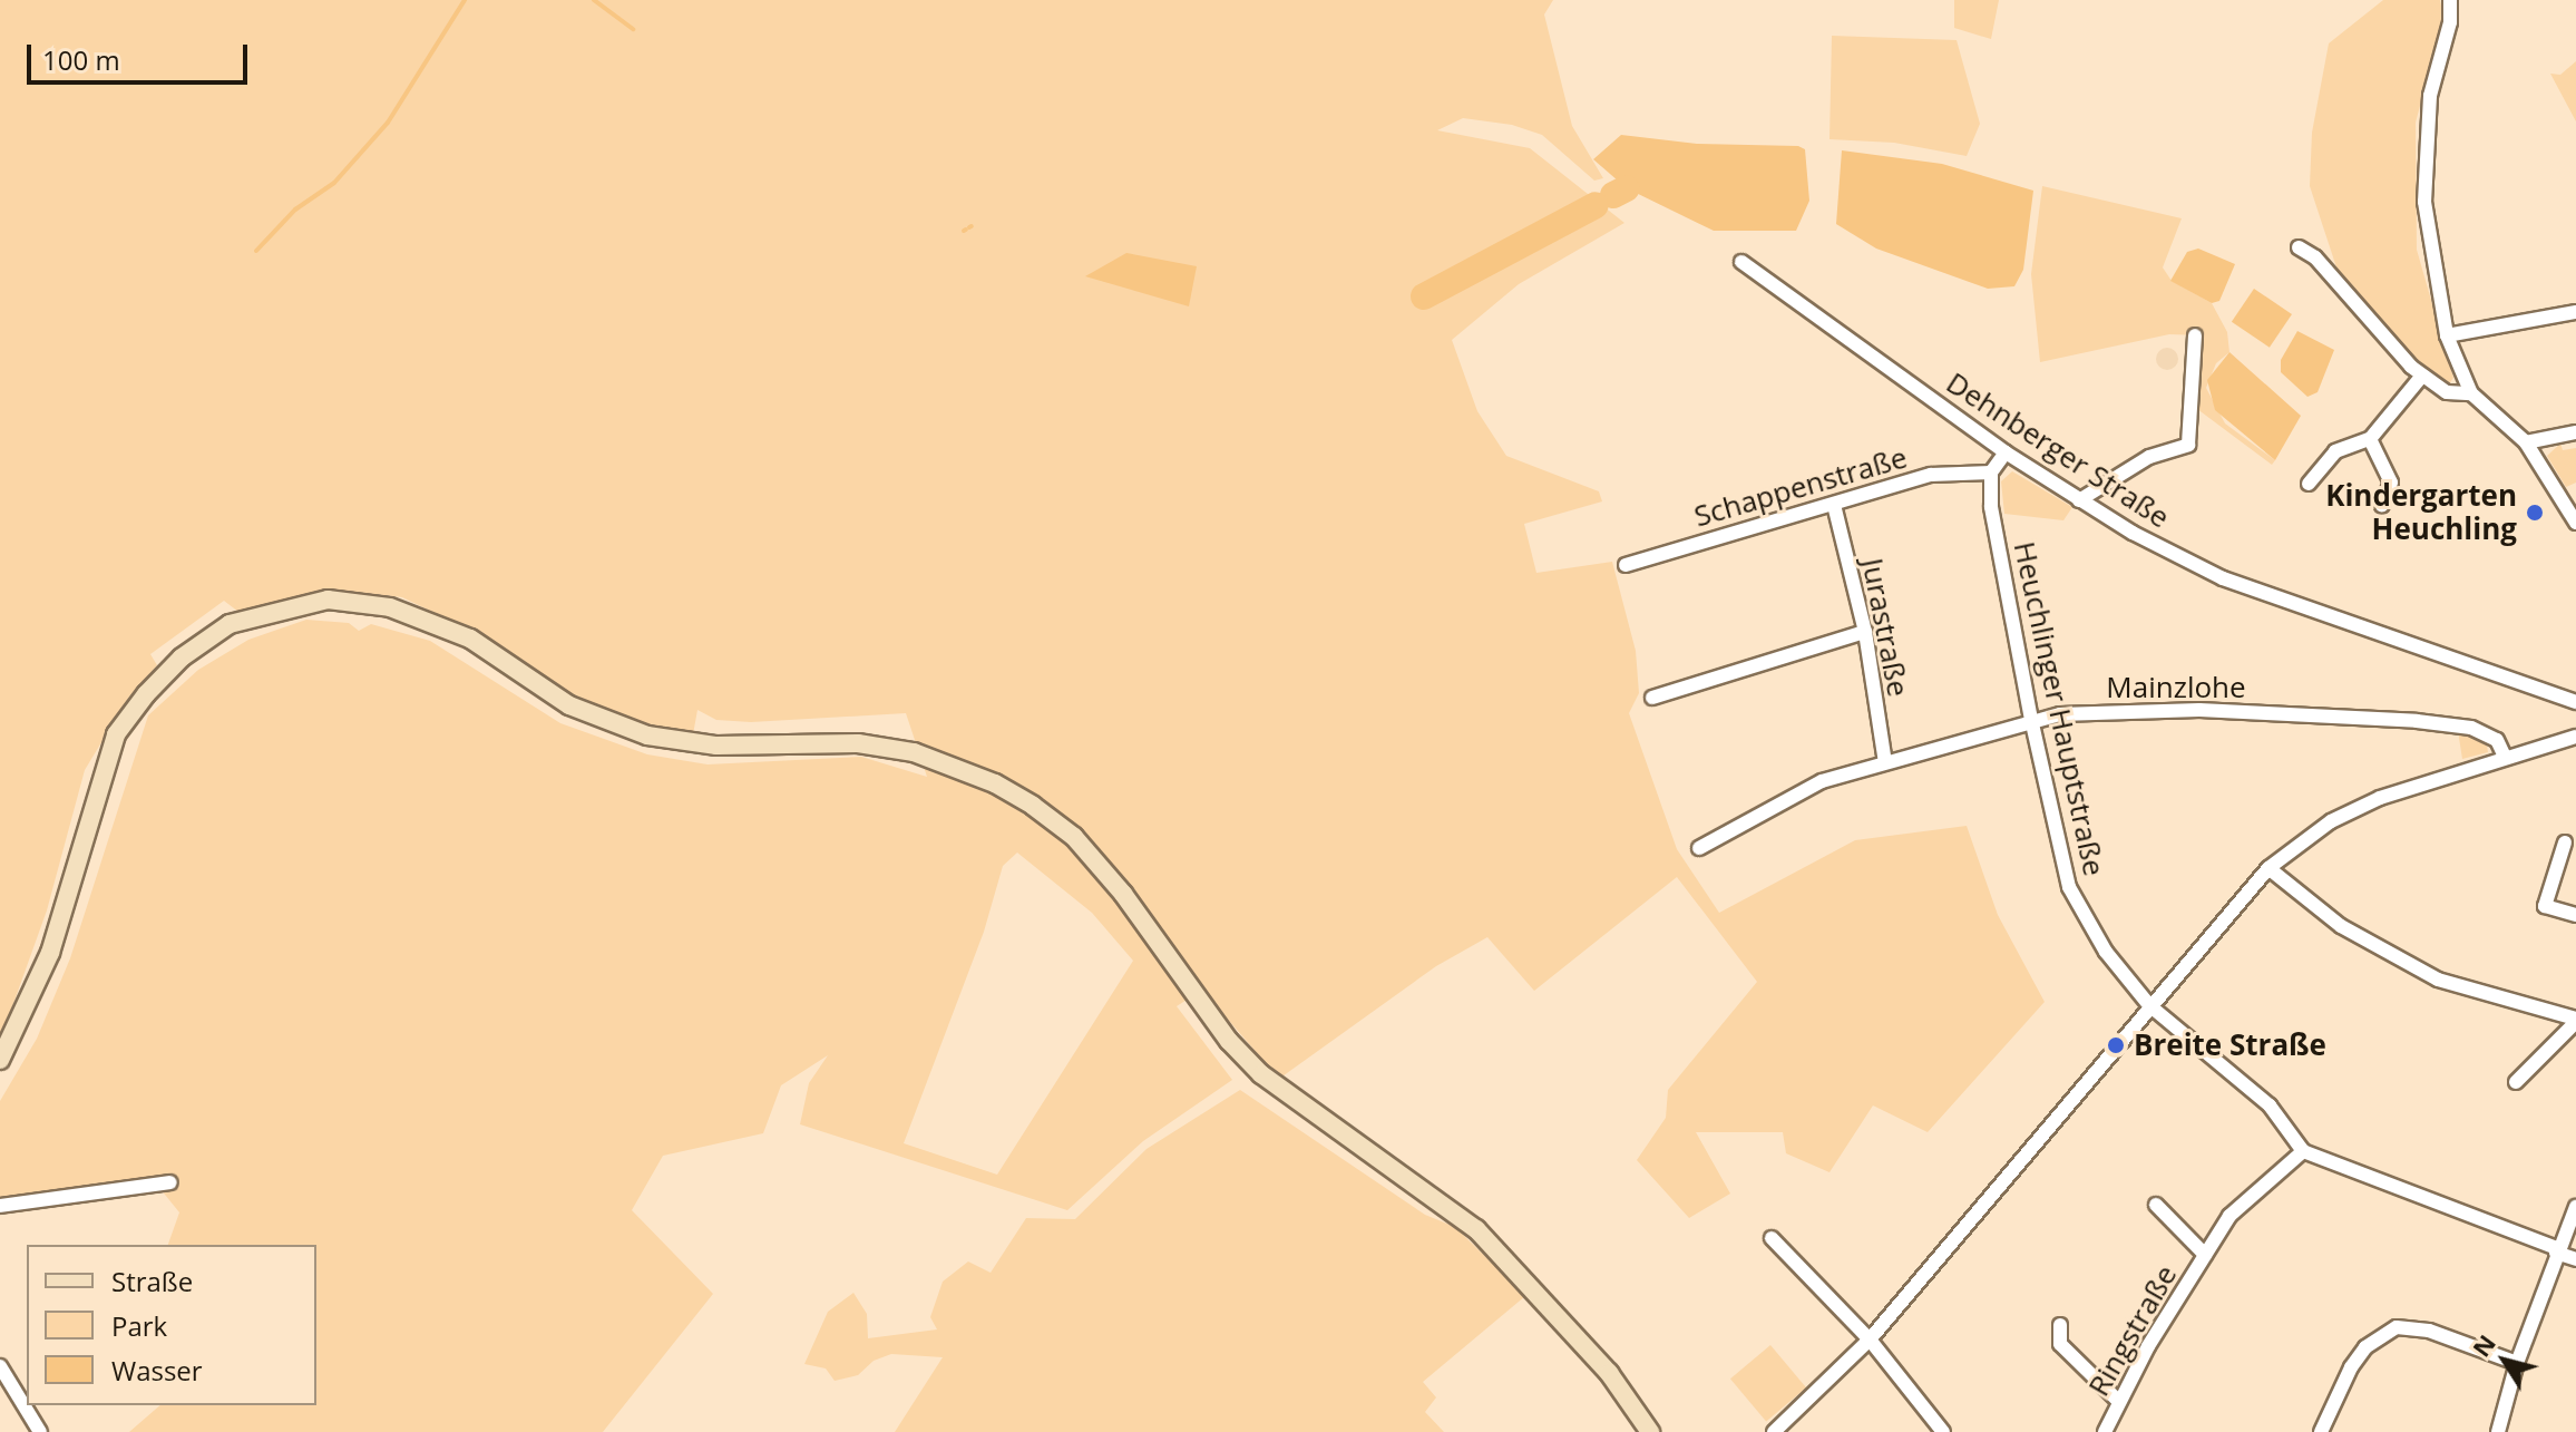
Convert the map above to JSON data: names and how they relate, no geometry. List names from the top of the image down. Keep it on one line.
{"streets":{"street":["Dehnberger Straße","Schappenstraße","Jurastraße","Mainzlohe","Heuchlinger Hauptstraße","Ringstraße"]},"crossings":[["Schappenstraße","Jurastraße"],["Schappenstraße","Heuchlinger Hauptstraße"],["Jurastraße","Mainzlohe"],["Mainzlohe","Heuchlinger Hauptstraße"],["Heuchlinger Hauptstraße","Ringstraße"]],"places":["Kindergarten Heuchling","Breite Straße"],"legend":["Straße","Park","Wasser"],"scale_bar":"100 m","north":"top left"}
